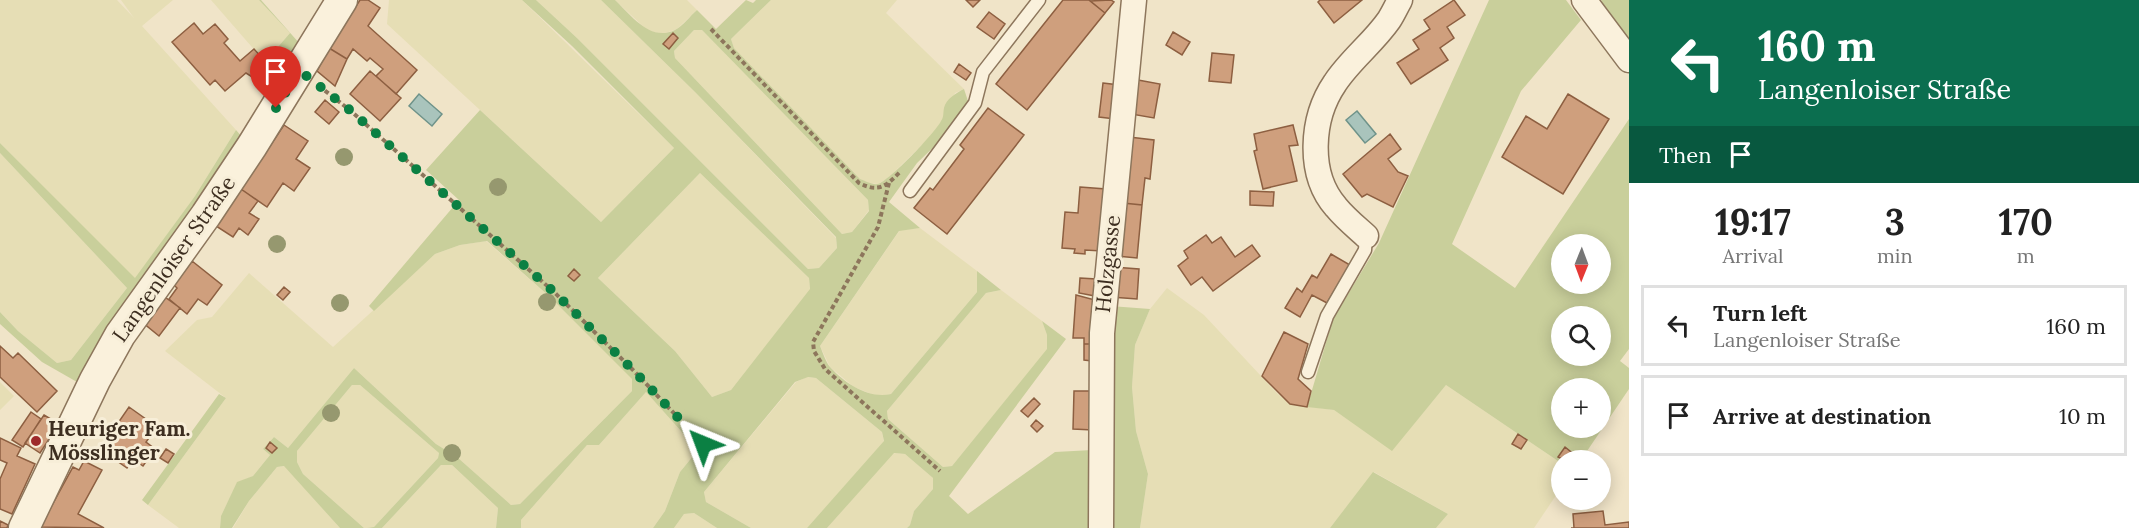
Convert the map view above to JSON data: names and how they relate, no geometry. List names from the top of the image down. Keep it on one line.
{"streets":{"street":["Langenloiser Straße","Holzgasse"]},"places":["Heuriger Fam. Mösslinger"],"north":"bottom","page":{"turn":["160 m","Langenloiser Straße"],"then":"Then","eta":["19:17","Arrival","3","min","170","m"],"map_buttons":["+","−"],"list":[{"name":"Turn left","note":"Langenloiser Straße","value":"160 m"},{"name":"Arrive at destination","value":"10 m"}]}}
